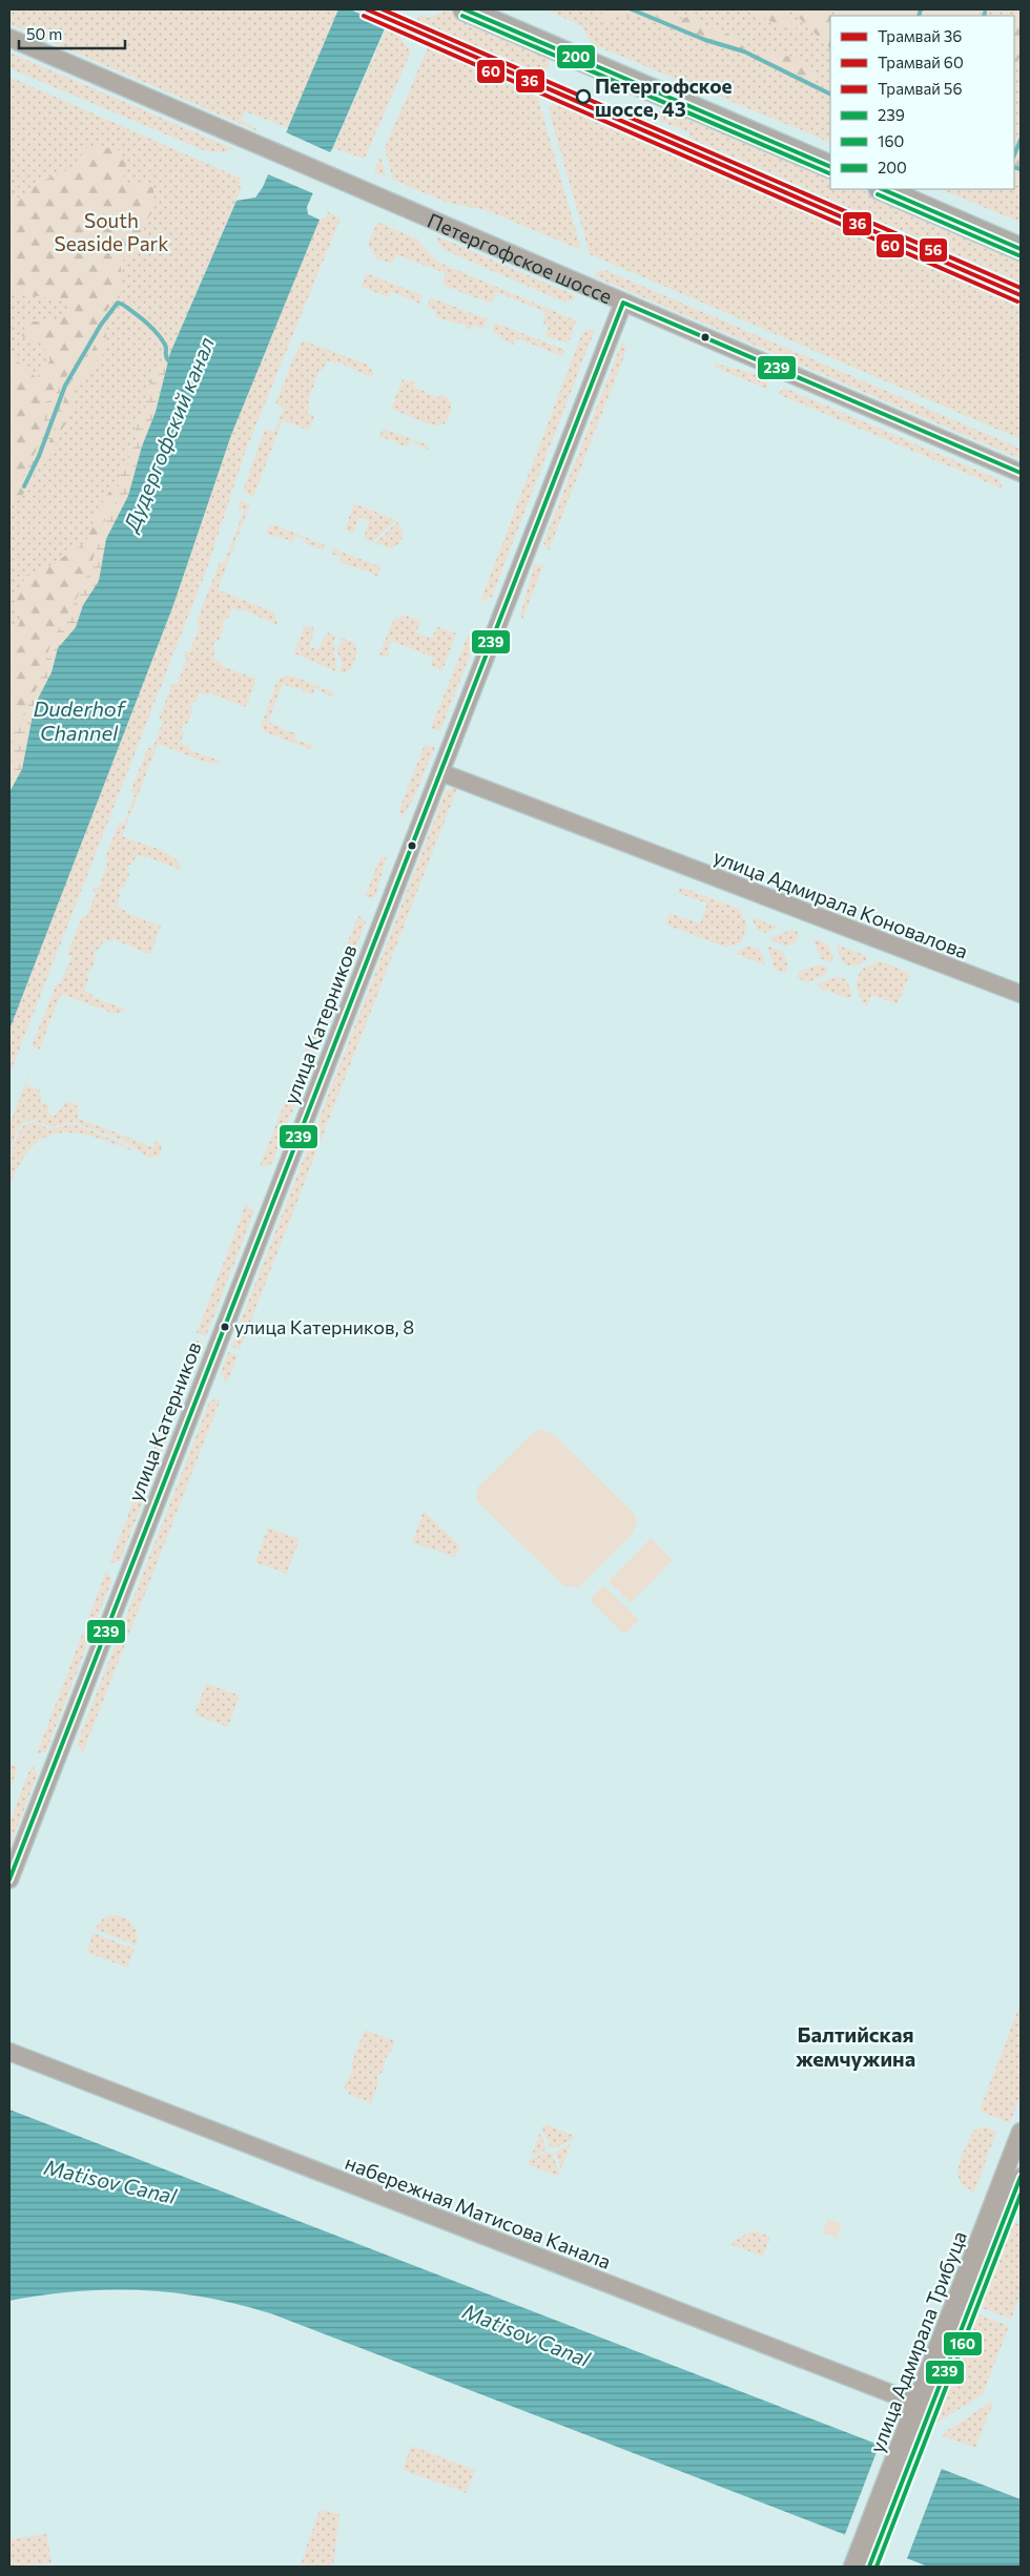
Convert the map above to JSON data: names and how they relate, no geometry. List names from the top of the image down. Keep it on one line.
{"streets":{"street":["Петергофское шоссе","улица Адмирала Коновалова","улица Катерников","набережная Матисова Канала","улица Адмирала Трибуца"]},"crossings":[["Петергофское шоссе","улица Катерников"],["улица Адмирала Коновалова","улица Катерников"],["набережная Матисова Канала","улица Адмирала Трибуца"]],"districts":["Балтийская жемчужина"],"water":["Дудергофский канал","Duderhof Channel","Matisov Canal"],"parks":["South Seaside Park"],"places":["Петергофское шоссе, 43","улица Катерников, 8"],"lines":["tram line 36","tram line 56","transit line 200","tram line 60","transit line 160","transit line 239"],"legend":["Трамвай 36","Трамвай 60","Трамвай 56","239","160","200"],"scale_bar":"50 m"}
